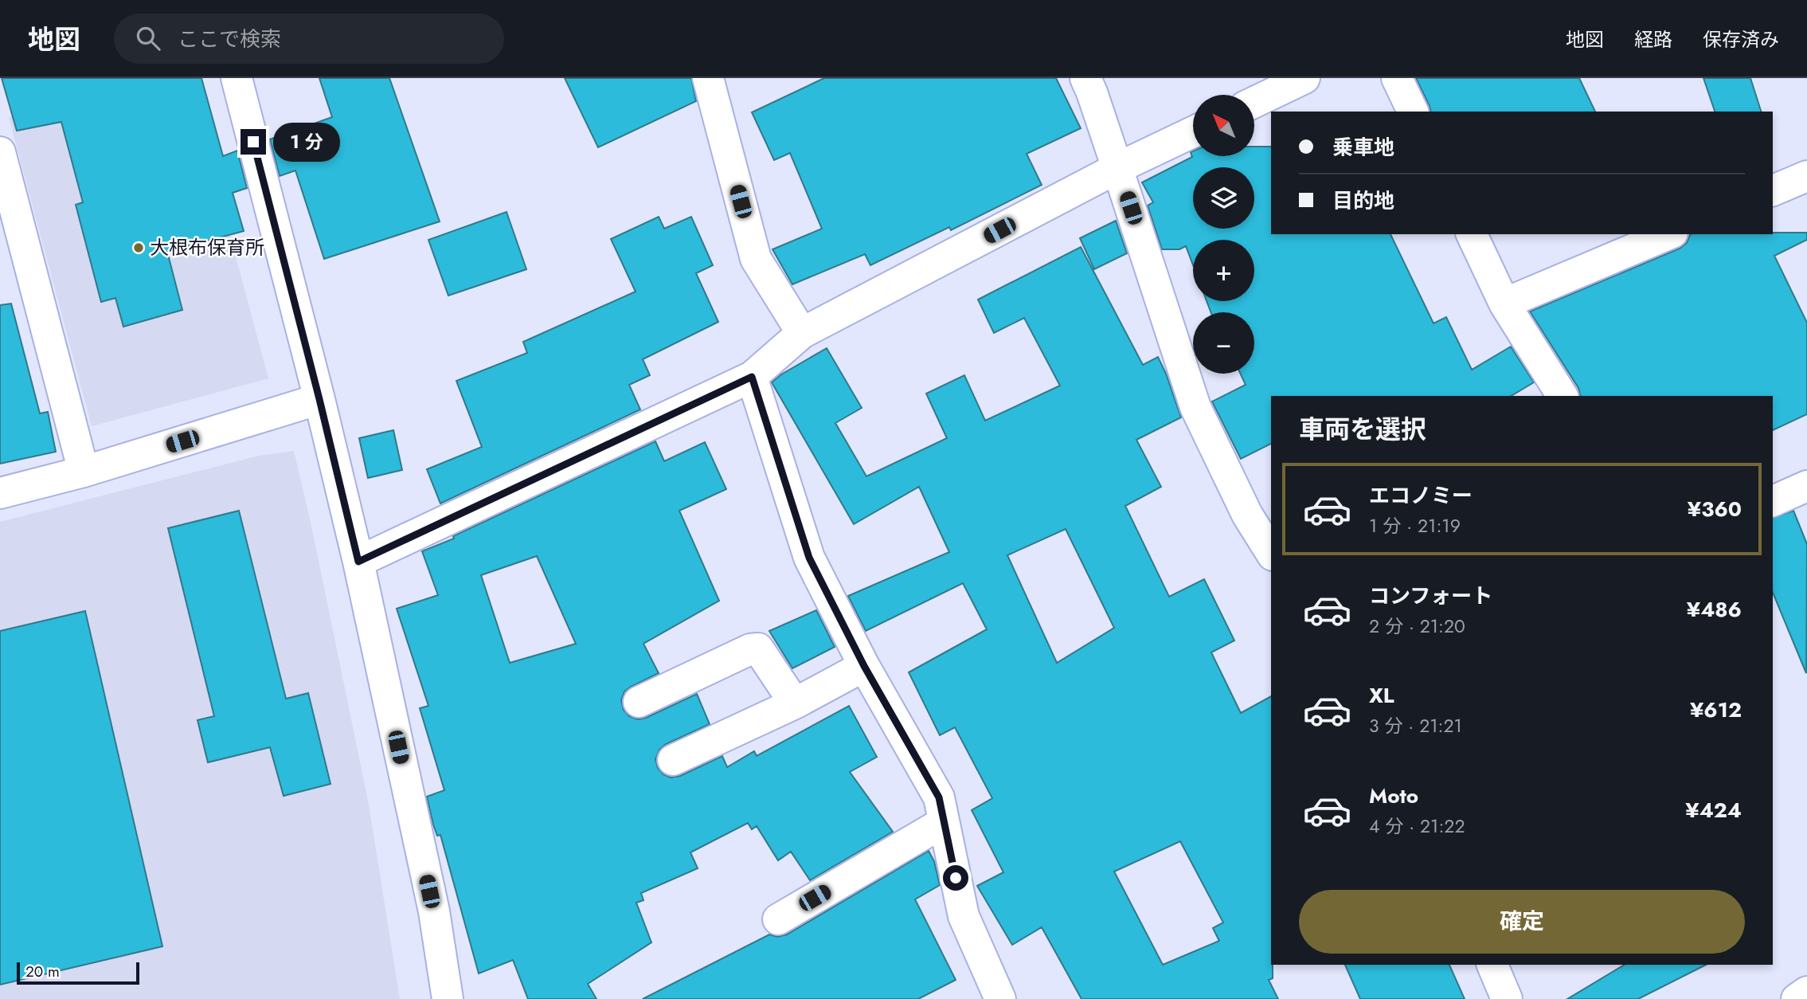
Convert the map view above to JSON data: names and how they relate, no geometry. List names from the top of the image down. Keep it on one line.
{"places":["大根布保育所"],"scale_bar":"20 m","north":"top left","page":{"header":"地図","search":"ここで検索","nav":["地図","経路","保存済み"],"map_buttons":["+","−"],"banner":["乗車地","目的地"],"bubble":"1 分","heading":"車両を選択","list":[{"name":"エコノミー","note":"1 分 · 21:19","value":"¥360"},{"name":"コンフォート","note":"2 分 · 21:20","value":"¥486"},{"name":"XL","note":"3 分 · 21:21","value":"¥612"},{"name":"Moto","note":"4 分 · 21:22","value":"¥424"}],"buttons":"確定","scale":"20 m"}}
